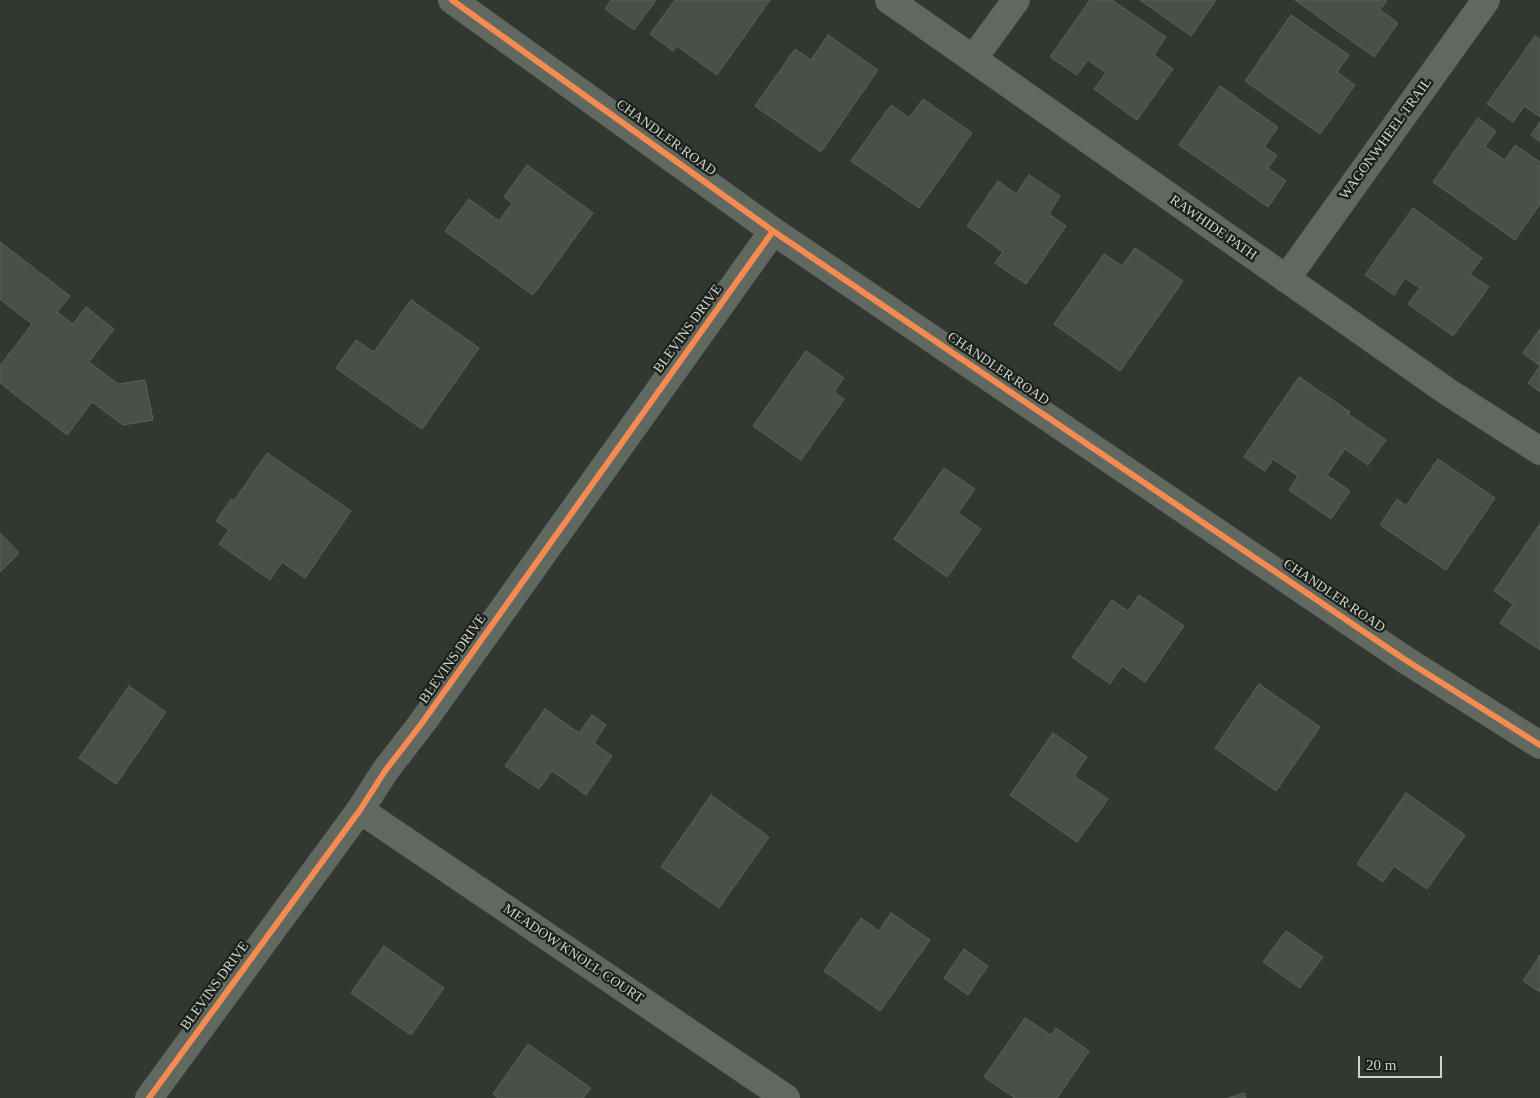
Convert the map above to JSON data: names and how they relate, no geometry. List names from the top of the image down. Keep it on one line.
{"streets":{"street":["CHANDLER ROAD","WAGONWHEEL TRAIL","RAWHIDE PATH","BLEVINS DRIVE","MEADOW KNOLL COURT"]},"crossings":[["CHANDLER ROAD","BLEVINS DRIVE"],["WAGONWHEEL TRAIL","RAWHIDE PATH"],["BLEVINS DRIVE","MEADOW KNOLL COURT"]],"scale_bar":"20 m"}
